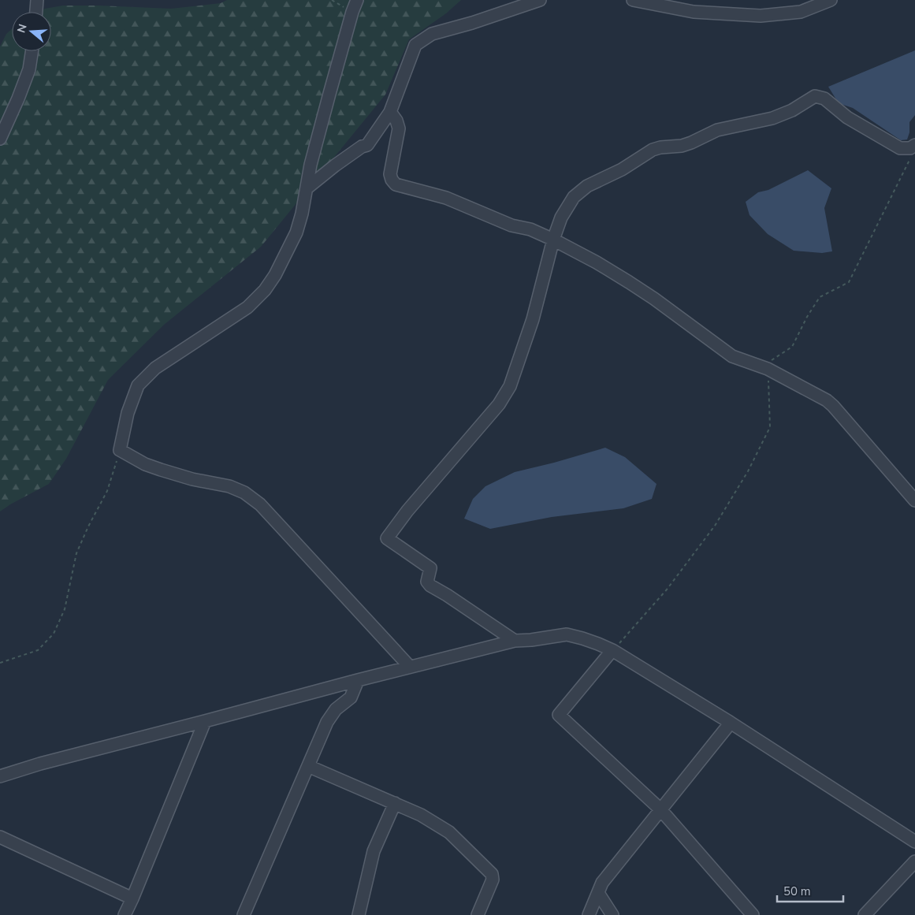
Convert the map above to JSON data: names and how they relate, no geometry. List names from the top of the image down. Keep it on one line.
{"scale_bar":"50 m","north":"left"}
